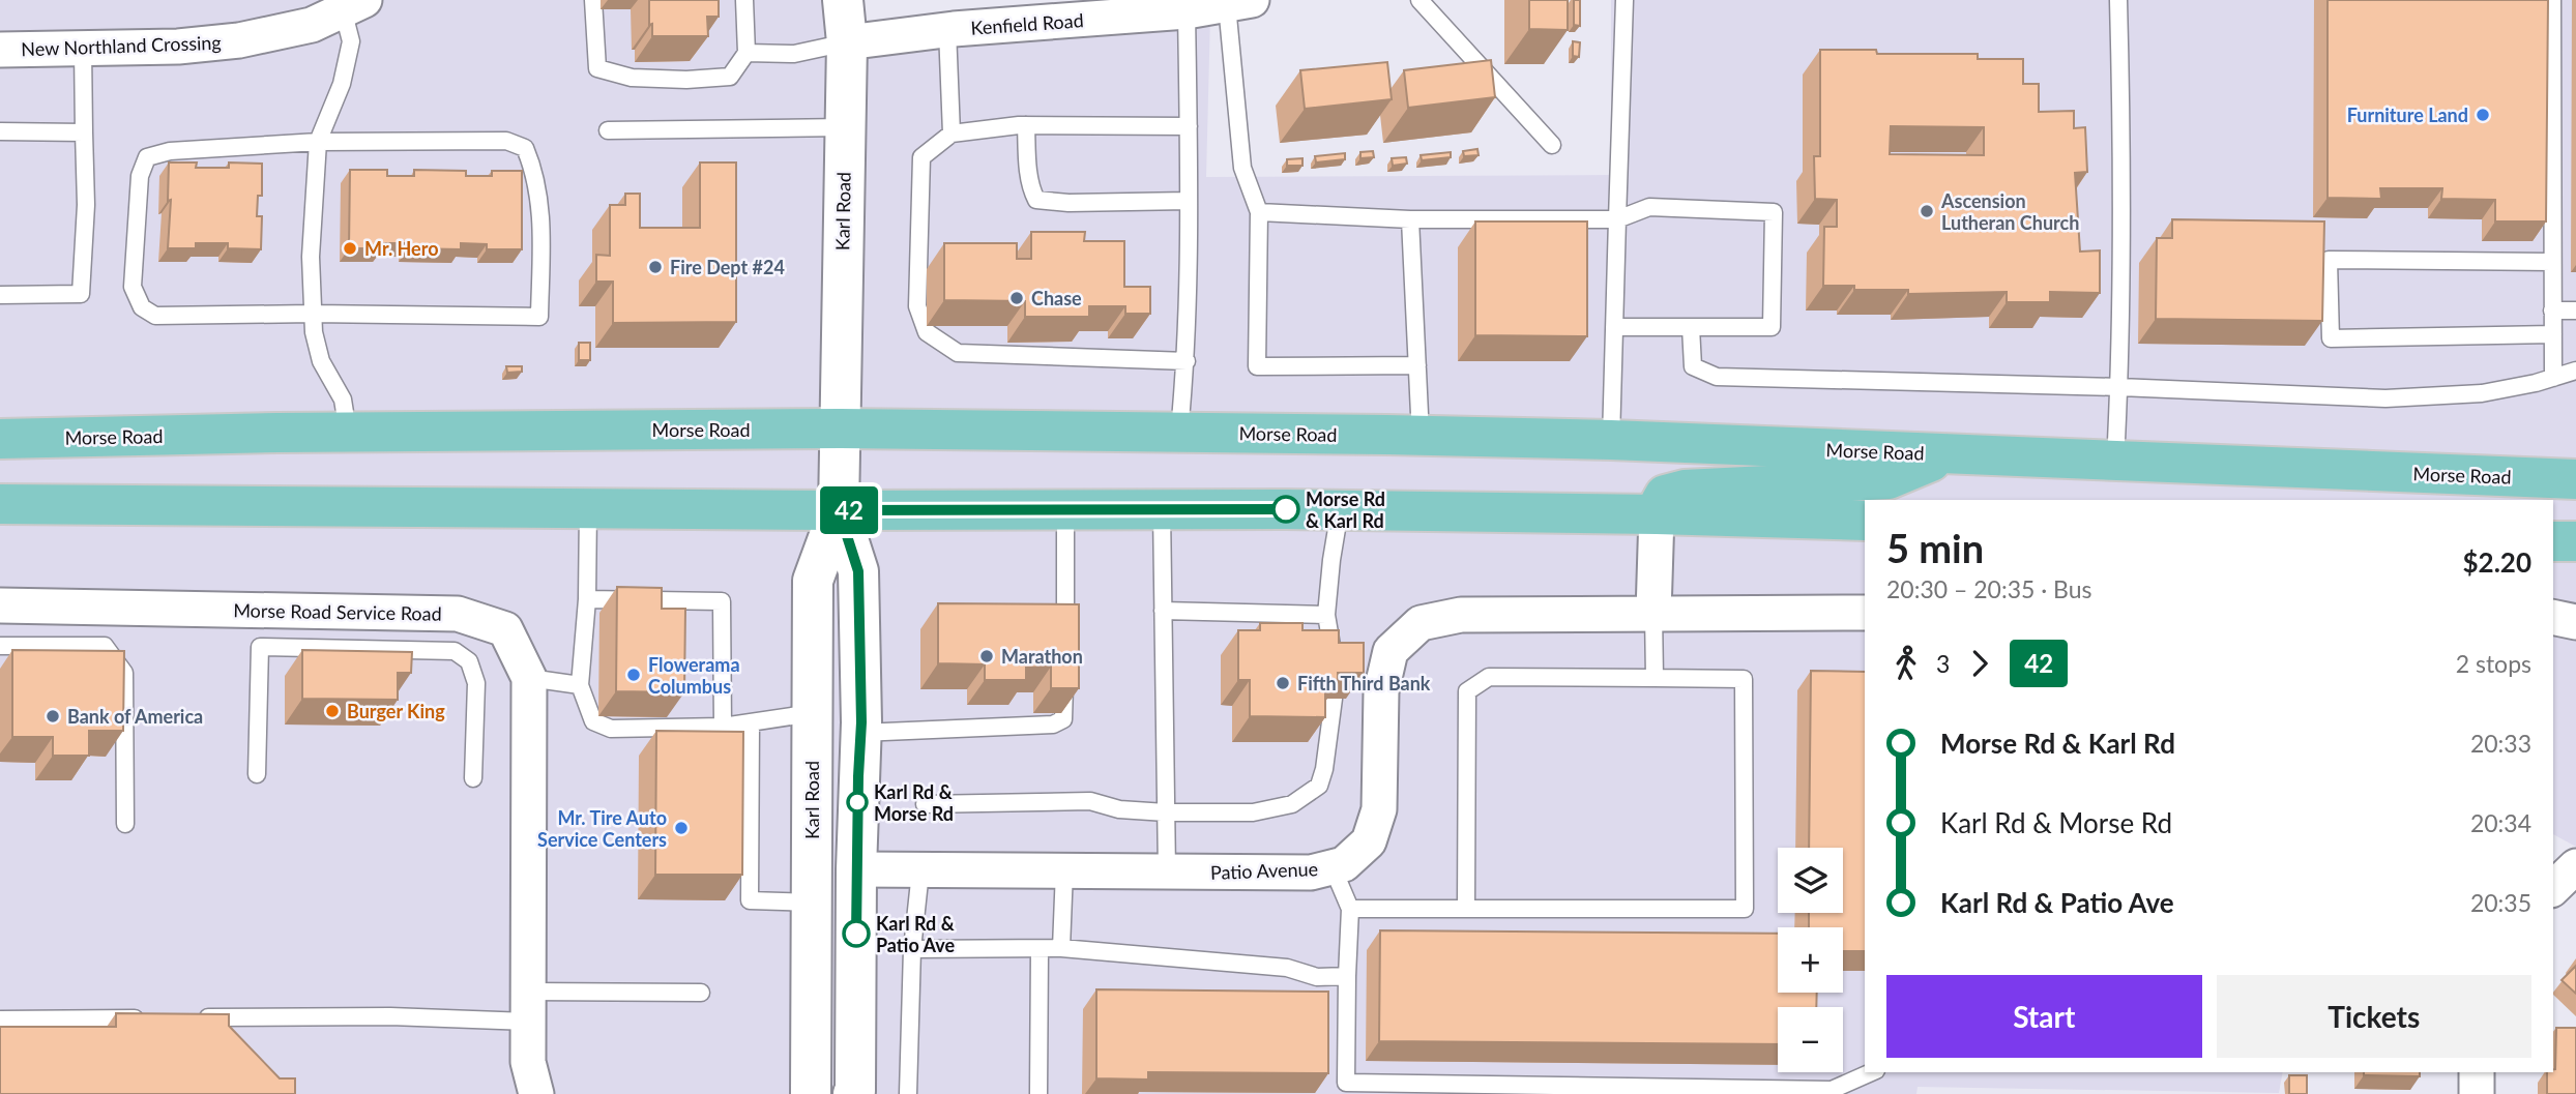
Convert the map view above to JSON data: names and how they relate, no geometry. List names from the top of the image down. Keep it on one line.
{"streets":{"main road":["Karl Road","Morse Road"],"street":["Kenfield Road","New Northland Crossing","Morse Road Service Road","Patio Avenue"]},"crossings":[["Kenfield Road","Karl Road"],["Karl Road","Morse Road"],["Karl Road","Patio Avenue"]],"places":["Furniture Land","Ascension Lutheran Church","Mr. Hero","Fire Dept #24","Chase","Morse Rd & Karl Rd","Marathon","Flowerama Columbus","Fifth Third Bank","Burger King","Bank of America","Karl Rd & Morse Rd","Mr. Tire Auto Service Centers","Karl Rd & Patio Ave"],"lines":["bus line 42"],"page":{"on_map":"42","heading":["5 min","20:30 – 20:35 · Bus","$2.20"],"legs":["3","42","2 stops"],"list":[{"name":"Morse Rd & Karl Rd","value":"20:33"},{"name":"Karl Rd & Morse Rd","value":"20:34"},{"name":"Karl Rd & Patio Ave","value":"20:35"}],"map_buttons":["+","−"],"buttons":["Start","Tickets"]}}
